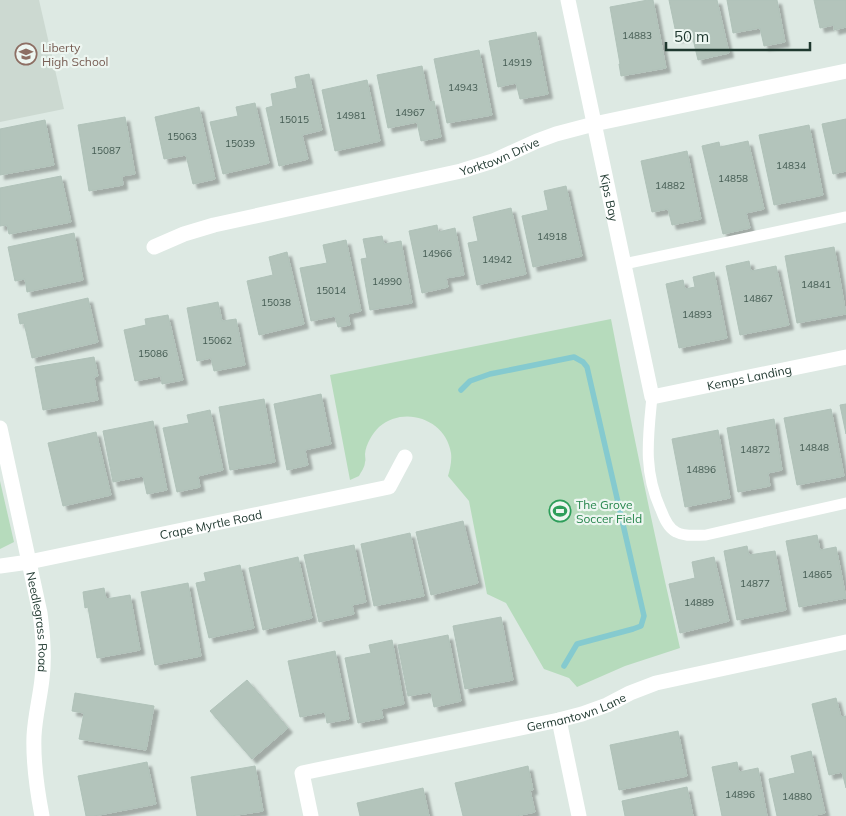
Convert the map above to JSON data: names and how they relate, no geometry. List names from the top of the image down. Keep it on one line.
{"streets":{"street":["Yorktown Drive","Kips Bay","Kemps Landing","Crape Myrtle Road","Needlegrass Road","Germantown Lane"]},"crossings":[["Yorktown Drive","Kips Bay"],["Kips Bay","Kemps Landing"],["Crape Myrtle Road","Needlegrass Road"]],"places":{"school or university":["Liberty High School"],"sports":["The Grove Soccer Field"]},"house_numbers":["14883","14919","14943","14967","14981","15015","15063","15039","15087","14834","14858","14882","14918","14966","14942","14990","14841","15014","14867","15038","14893","15062","15086","14848","14872","14896","14865","14877","14889","14896","14880"],"scale_bar":"50 m"}
